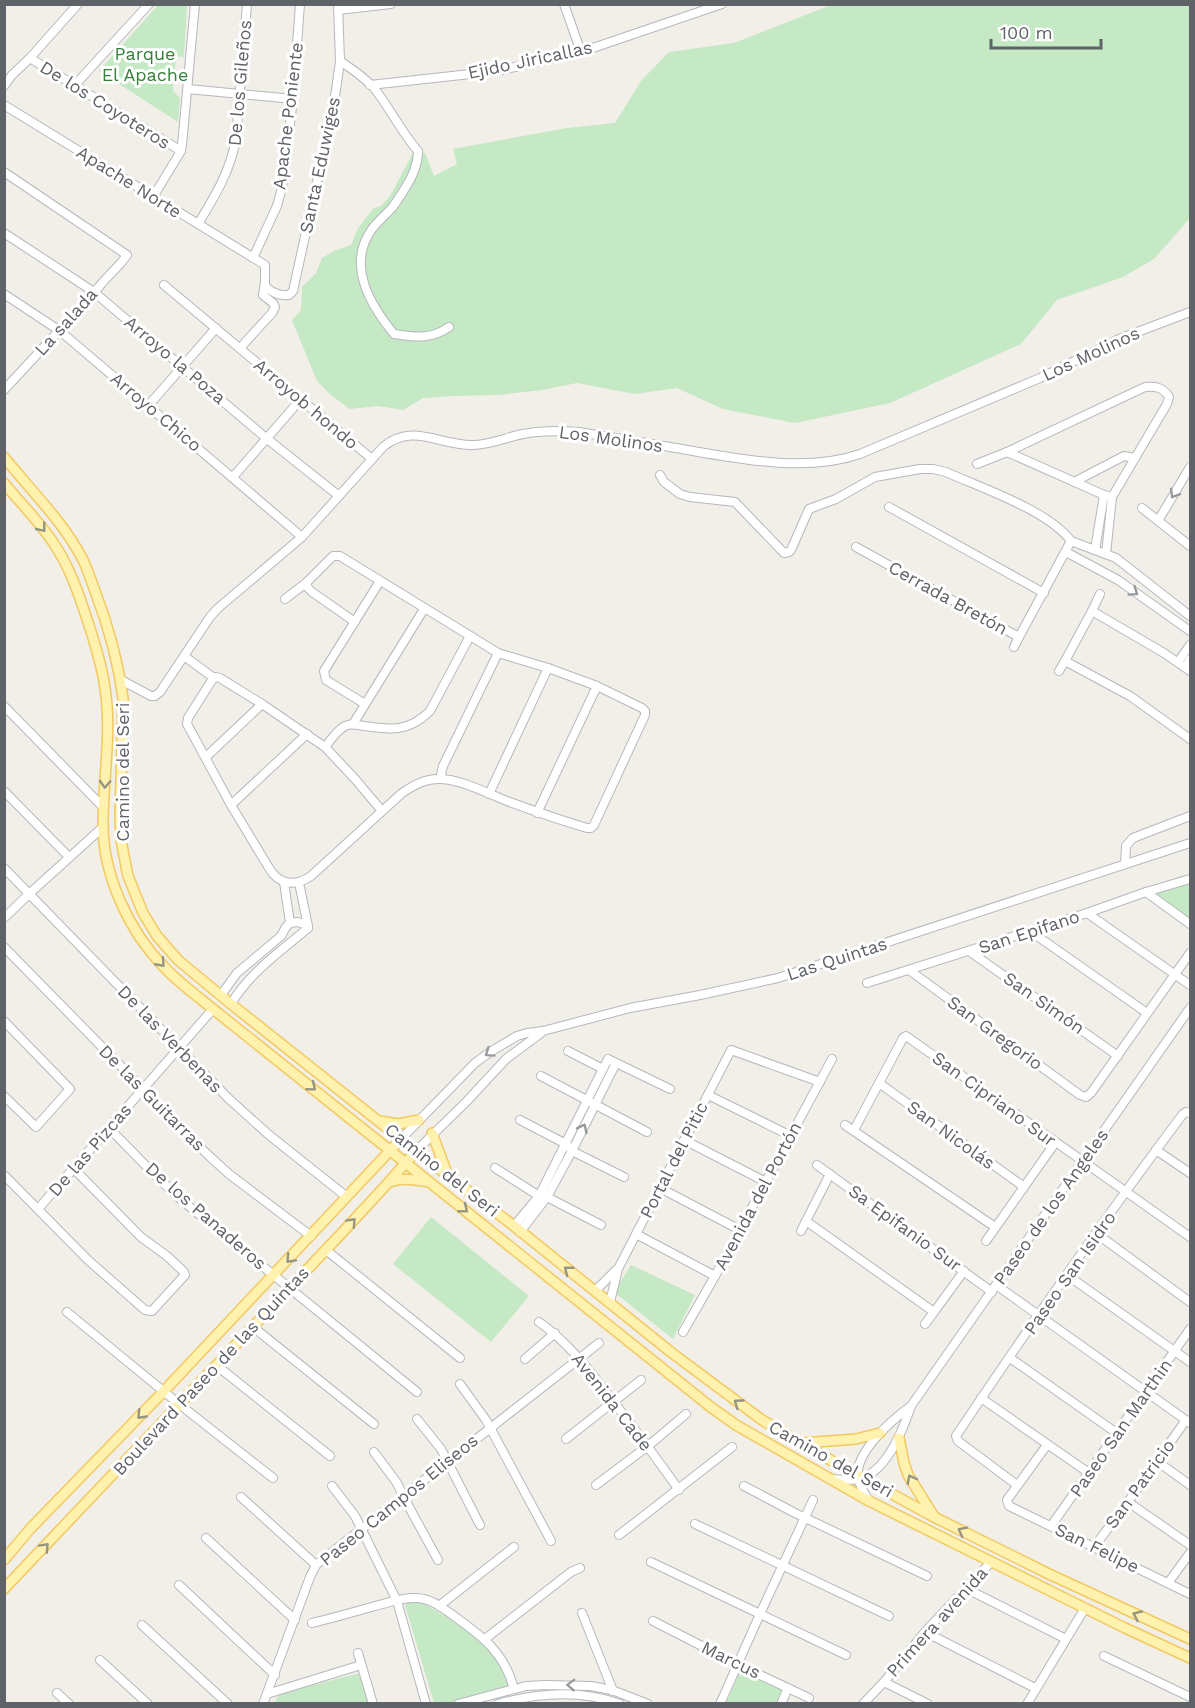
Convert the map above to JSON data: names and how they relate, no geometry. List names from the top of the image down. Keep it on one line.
{"streets":{"main road":["Camino del Seri","Boulevard Paseo de las Quintas"],"street":["Ejido Jiricallas","De los Gileños","De los Coyoteros","Apache Poniente","Santa Eduwiges","Apache Norte","La salada","Los Molinos","Arroyo la Poza","Arroyob hondo","Arroyo Chico","Cerrada Bretón","San Epifano","Las Quintas","San Simón","San Gregorio","De las Verbenas","De las Guitarras","San Cipriano Sur","San Nicolás","De las Pizcas","Portal del Pitic","Avenida del Portón","Paseo de los Angeles","De los Panaderos","Sa Epifanio Sur","Paseo San Isidro","Avenida Cade","Paseo San Marthin","San Patricio","Paseo Campos Eliseos","San Felipe","Primera avenida","Marcus"]},"crossings":[["De los Gileños","Apache Norte"],["Apache Poniente","Apache Norte"],["La salada","Arroyo la Poza"],["La salada","Arroyo Chico"],["Los Molinos","Arroyo la Poza"],["Los Molinos","Arroyob hondo"],["Los Molinos","Arroyo Chico"],["Los Molinos","Camino del Seri"],["Camino del Seri","Las Quintas"],["Camino del Seri","De las Pizcas"],["Camino del Seri","Portal del Pitic"],["Camino del Seri","Boulevard Paseo de las Quintas"],["Camino del Seri","Primera avenida"],["San Epifano","San Simón"],["San Epifano","San Gregorio"],["Las Quintas","Boulevard Paseo de las Quintas"],["San Simón","San Gregorio"],["De las Verbenas","De las Pizcas"],["De las Verbenas","Boulevard Paseo de las Quintas"],["De las Guitarras","De las Pizcas"],["De las Guitarras","Boulevard Paseo de las Quintas"],["San Cipriano Sur","San Nicolás"],["San Cipriano Sur","Paseo de los Angeles"],["San Cipriano Sur","Paseo San Isidro"],["De las Pizcas","De los Panaderos"],["Portal del Pitic","Avenida del Portón"],["Paseo de los Angeles","Sa Epifanio Sur"],["De los Panaderos","Boulevard Paseo de las Quintas"],["Sa Epifanio Sur","Paseo San Isidro"],["Sa Epifanio Sur","Paseo San Marthin"],["Sa Epifanio Sur","San Patricio"],["Paseo San Isidro","San Felipe"],["Avenida Cade","Paseo Campos Eliseos"],["Paseo San Marthin","San Felipe"],["San Patricio","San Felipe"]],"parks":["Parque El Apache"],"scale_bar":"100 m"}
